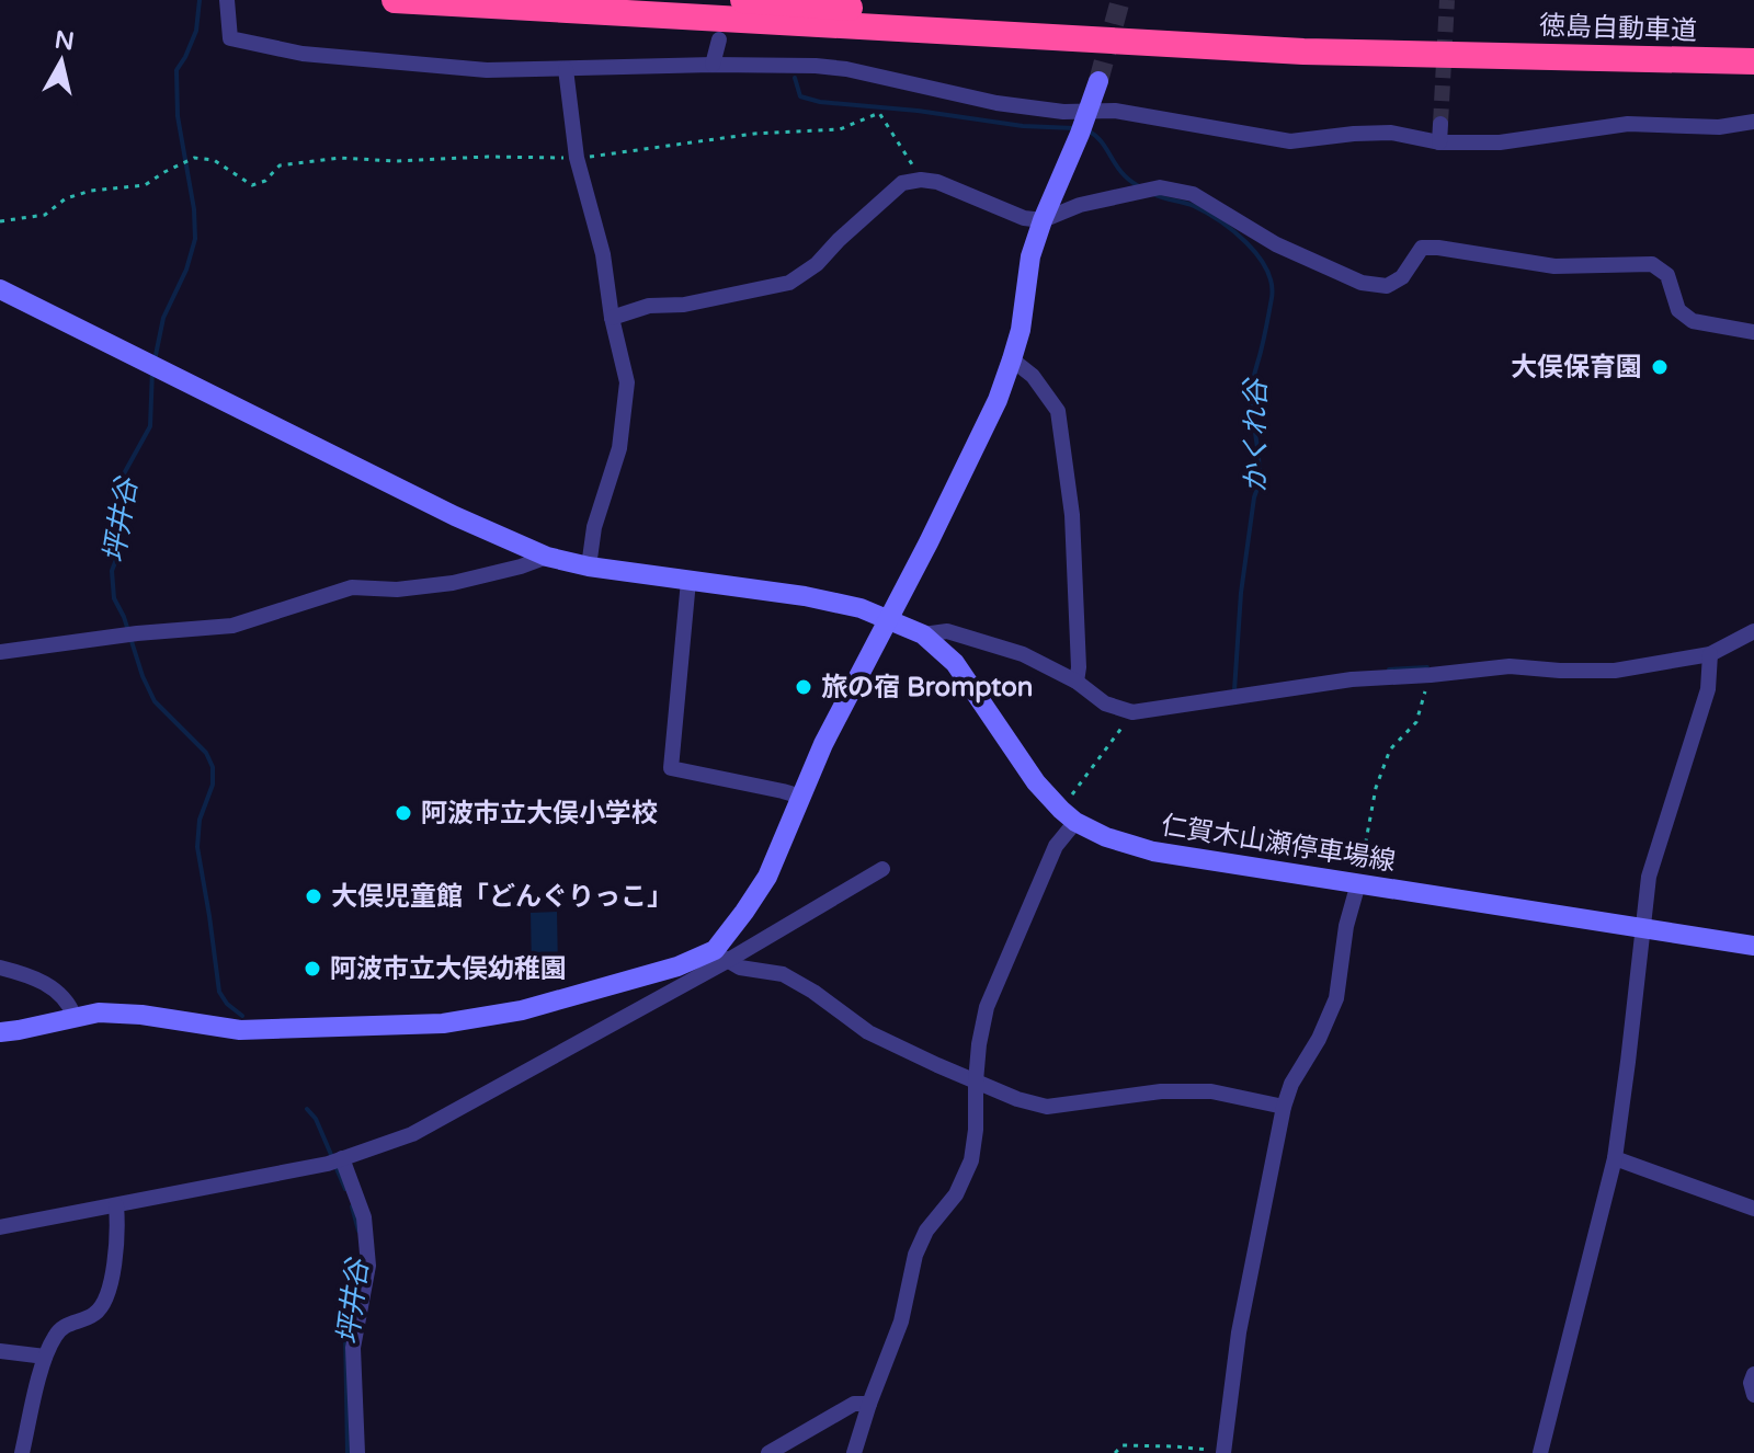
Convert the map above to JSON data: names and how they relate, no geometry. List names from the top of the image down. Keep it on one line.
{"streets":{"highway":["徳島自動車道"],"main road":["仁賀木山瀬停車場線"]},"water":["かくれ谷","坪井谷"],"places":["大俣保育園","旅の宿 Brompton","阿波市立大俣小学校","大俣児童館「どんぐりっこ」","阿波市立大俣幼稚園"],"north":"top"}
